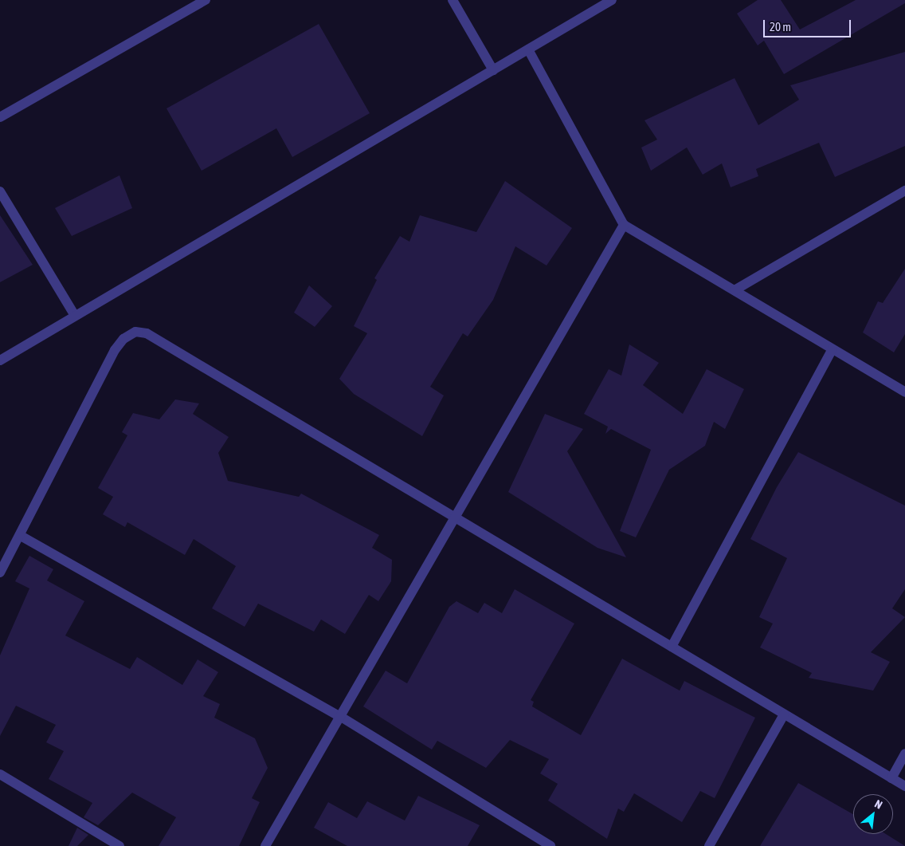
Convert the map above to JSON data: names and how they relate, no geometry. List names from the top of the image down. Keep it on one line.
{"scale_bar":"20 m","north":"top right"}
